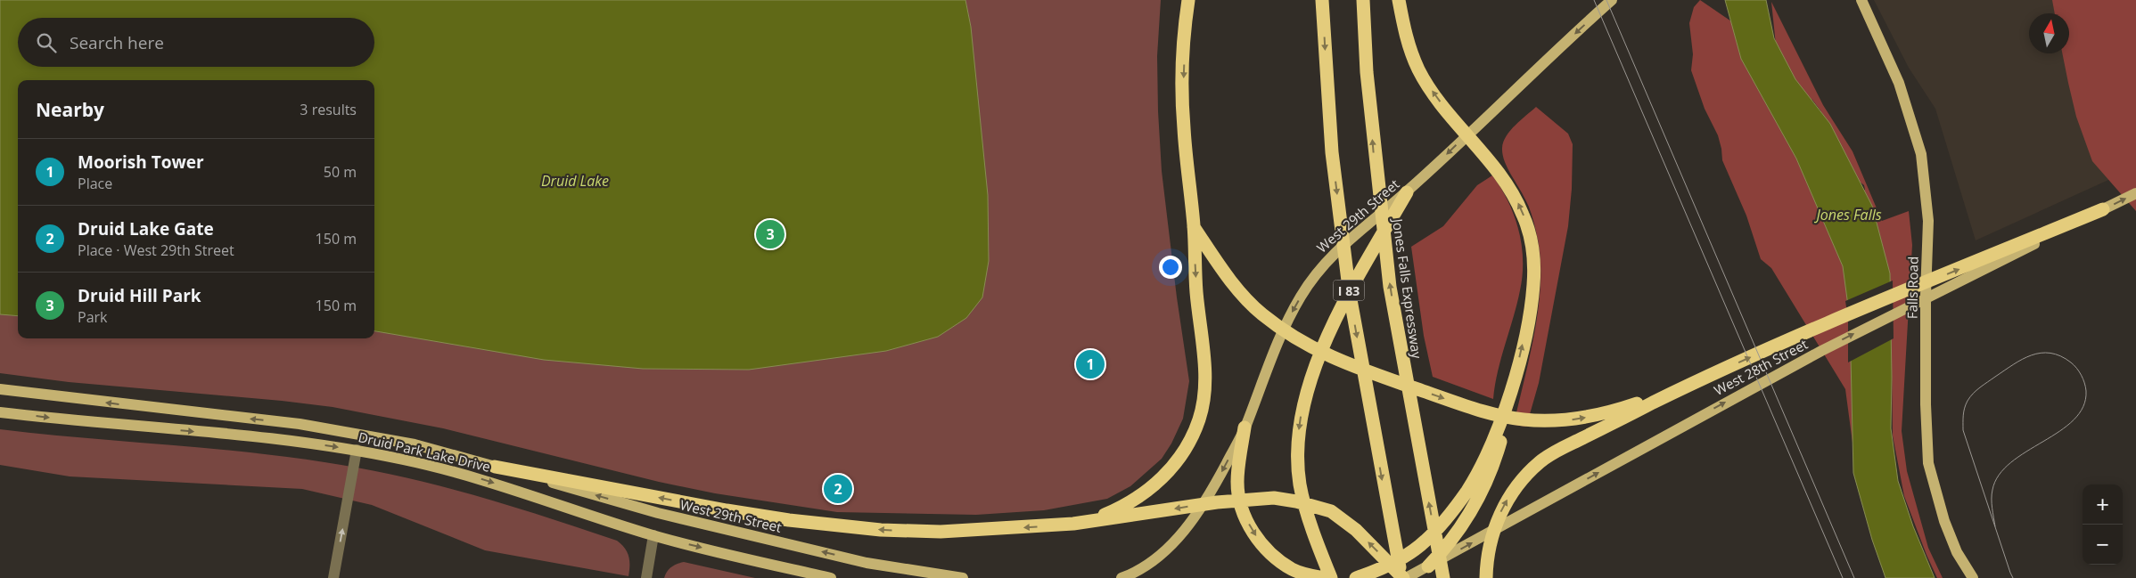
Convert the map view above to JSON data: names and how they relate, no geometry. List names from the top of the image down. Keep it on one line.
{"streets":{"highway":["Jones Falls Expressway","I 83"],"main road":["West 29th Street","Falls Road","West 28th Street","Druid Park Lake Drive"]},"crossings":[["West 29th Street","Druid Park Lake Drive"],["I 83","West 28th Street"]],"one_way":["West 29th Street","West 28th Street"],"water":["Druid Lake","Jones Falls"],"north":"top","page":{"search":"Search here","heading":["Nearby","3 results"],"list":[{"mark":"1","name":"Moorish Tower","note":"Place","value":"50 m"},{"mark":"2","name":"Druid Lake Gate","note":"Place · West 29th Street","value":"150 m"},{"mark":"3","name":"Druid Hill Park","note":"Park","value":"150 m"}],"pins":["3","1","2"],"map_buttons":["+","−"]}}
